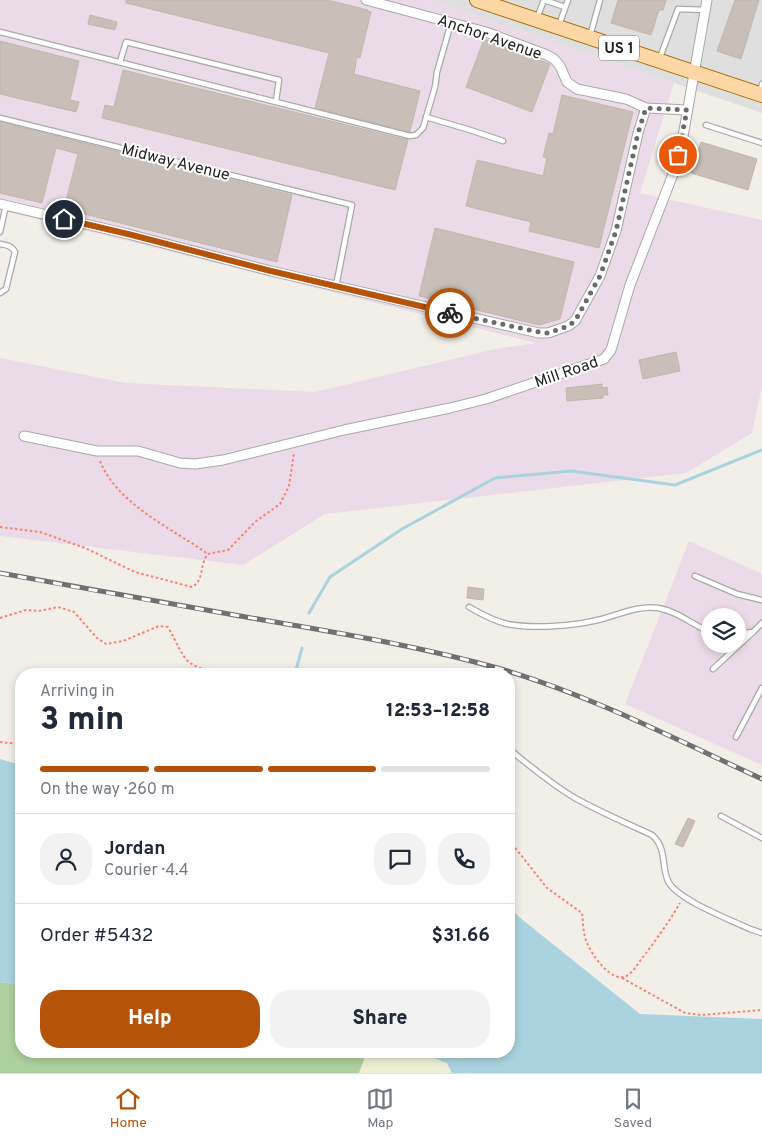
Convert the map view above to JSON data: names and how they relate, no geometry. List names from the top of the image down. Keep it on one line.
{"streets":{"main road":["US 1"],"street":["Anchor Avenue","Mill Road"],"lane":["Midway Avenue"]},"crossings":[["Anchor Avenue","Mill Road"],["US 1","Mill Road"]],"page":{"heading":["3 min","Arriving in","12:53–12:58"],"panel":["Jordan","Courier · 4.4","Order #5432","$31.66"],"bar":"On the way · 260 m","buttons":["Help","Share"],"tabs":["Home","Map","Saved"]}}
